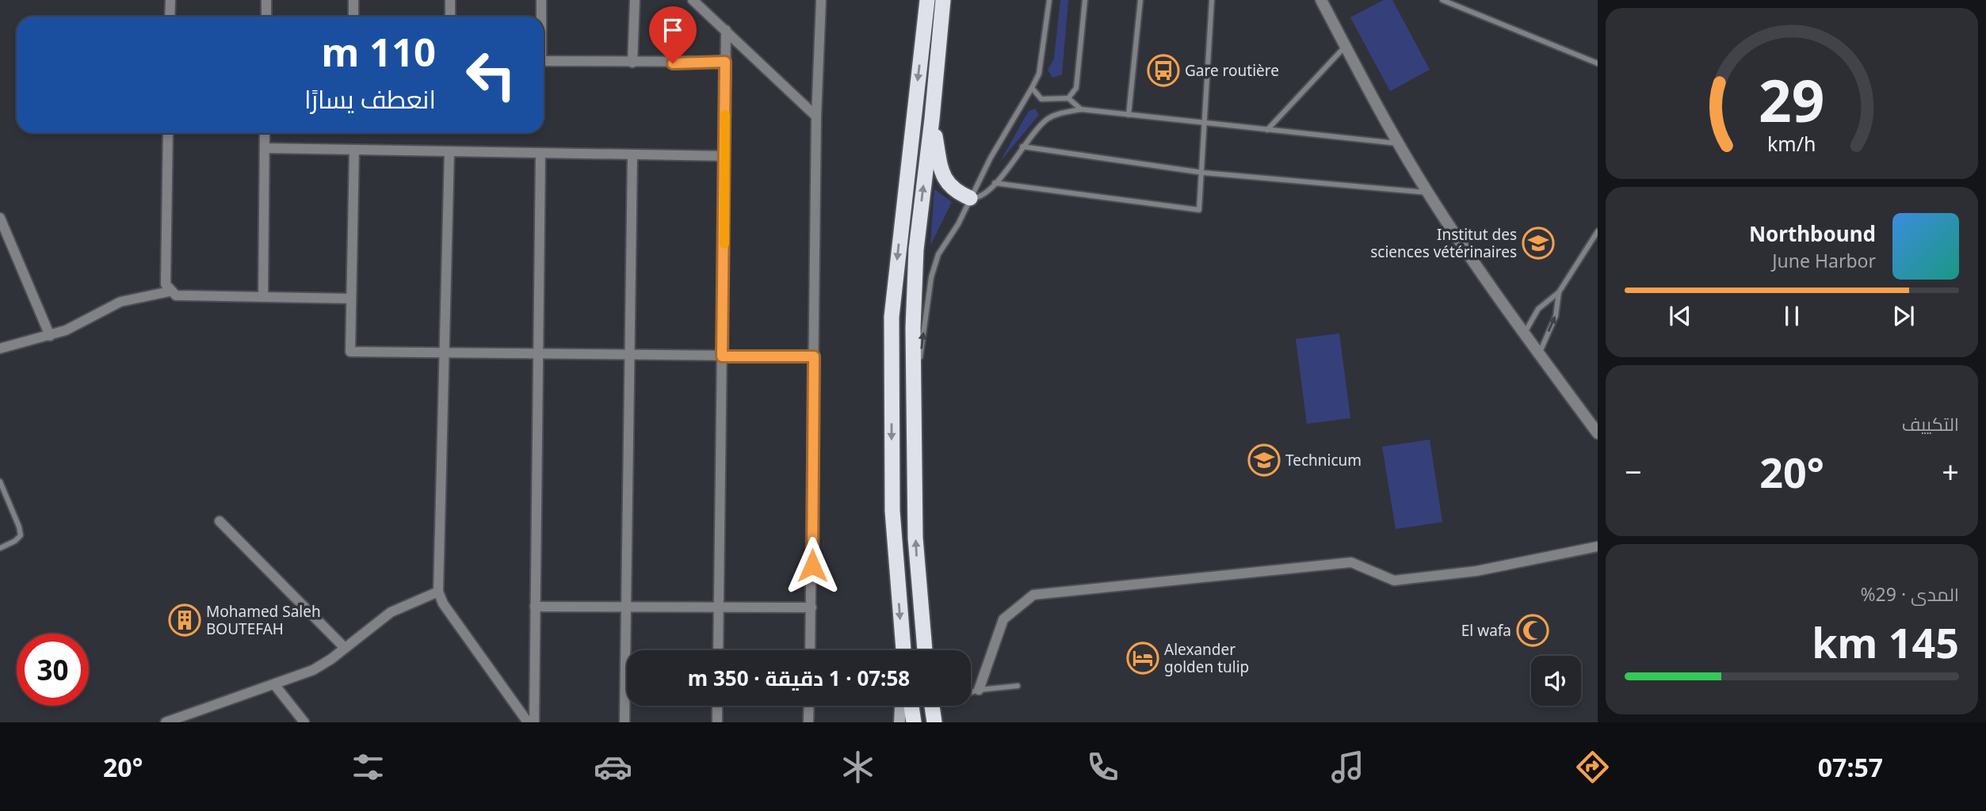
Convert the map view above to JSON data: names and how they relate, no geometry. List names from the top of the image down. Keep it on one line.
{"places":{"bus stop":["Gare routière"],"school or university":["Institut des sciences vétérinaires","Technicum"],"building":["Mohamed Saleh BOUTEFAH"],"mosque":["El wafa"],"hotel":["Alexander golden tulip"]},"page":{"turn":["110 m","انعطف يسارًا"],"song":["Northbound","June Harbor"],"tile":["التكييف",["المدى · 29%","145 km"]],"heat":["−","20°","+"],"limit":"30","trip":"07:58 · 1 دقيقة · 350 m","tabs":["07:57","20°"],"gauge":["29","km/h"]}}
